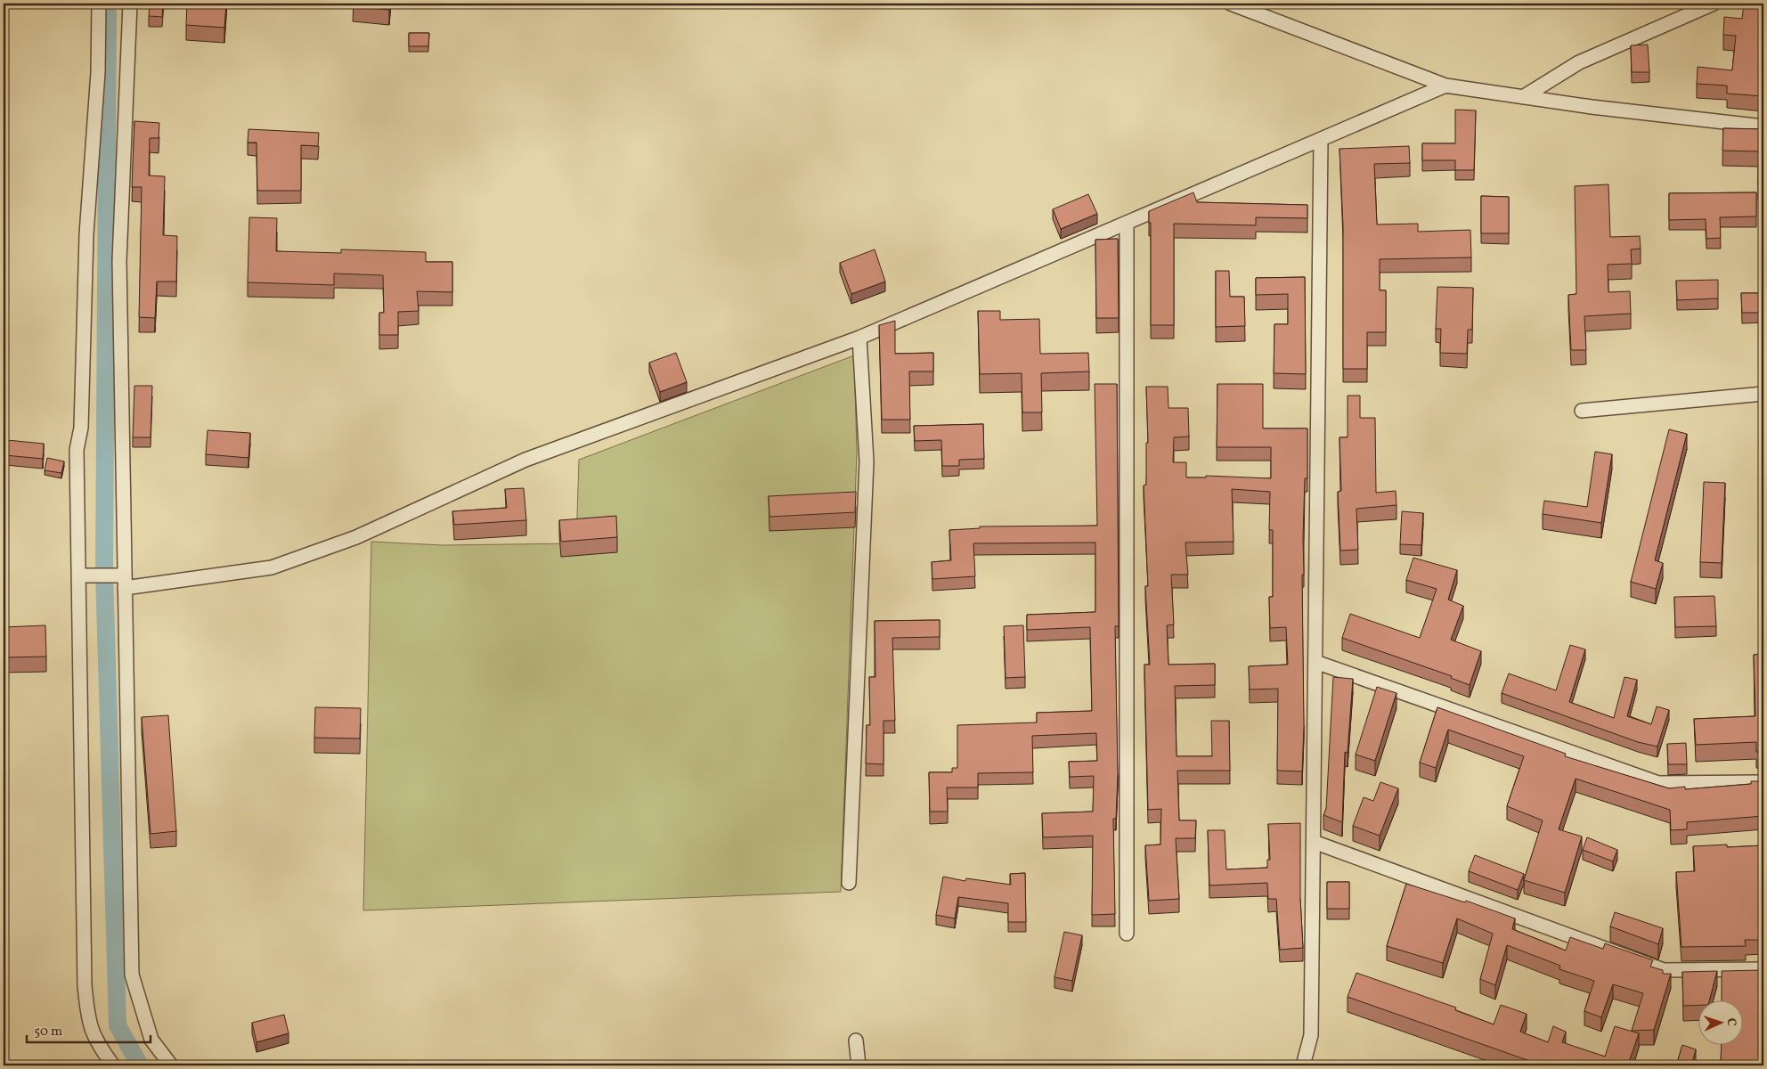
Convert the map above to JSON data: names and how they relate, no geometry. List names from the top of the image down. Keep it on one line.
{"scale_bar":"50 m","north":"right"}
